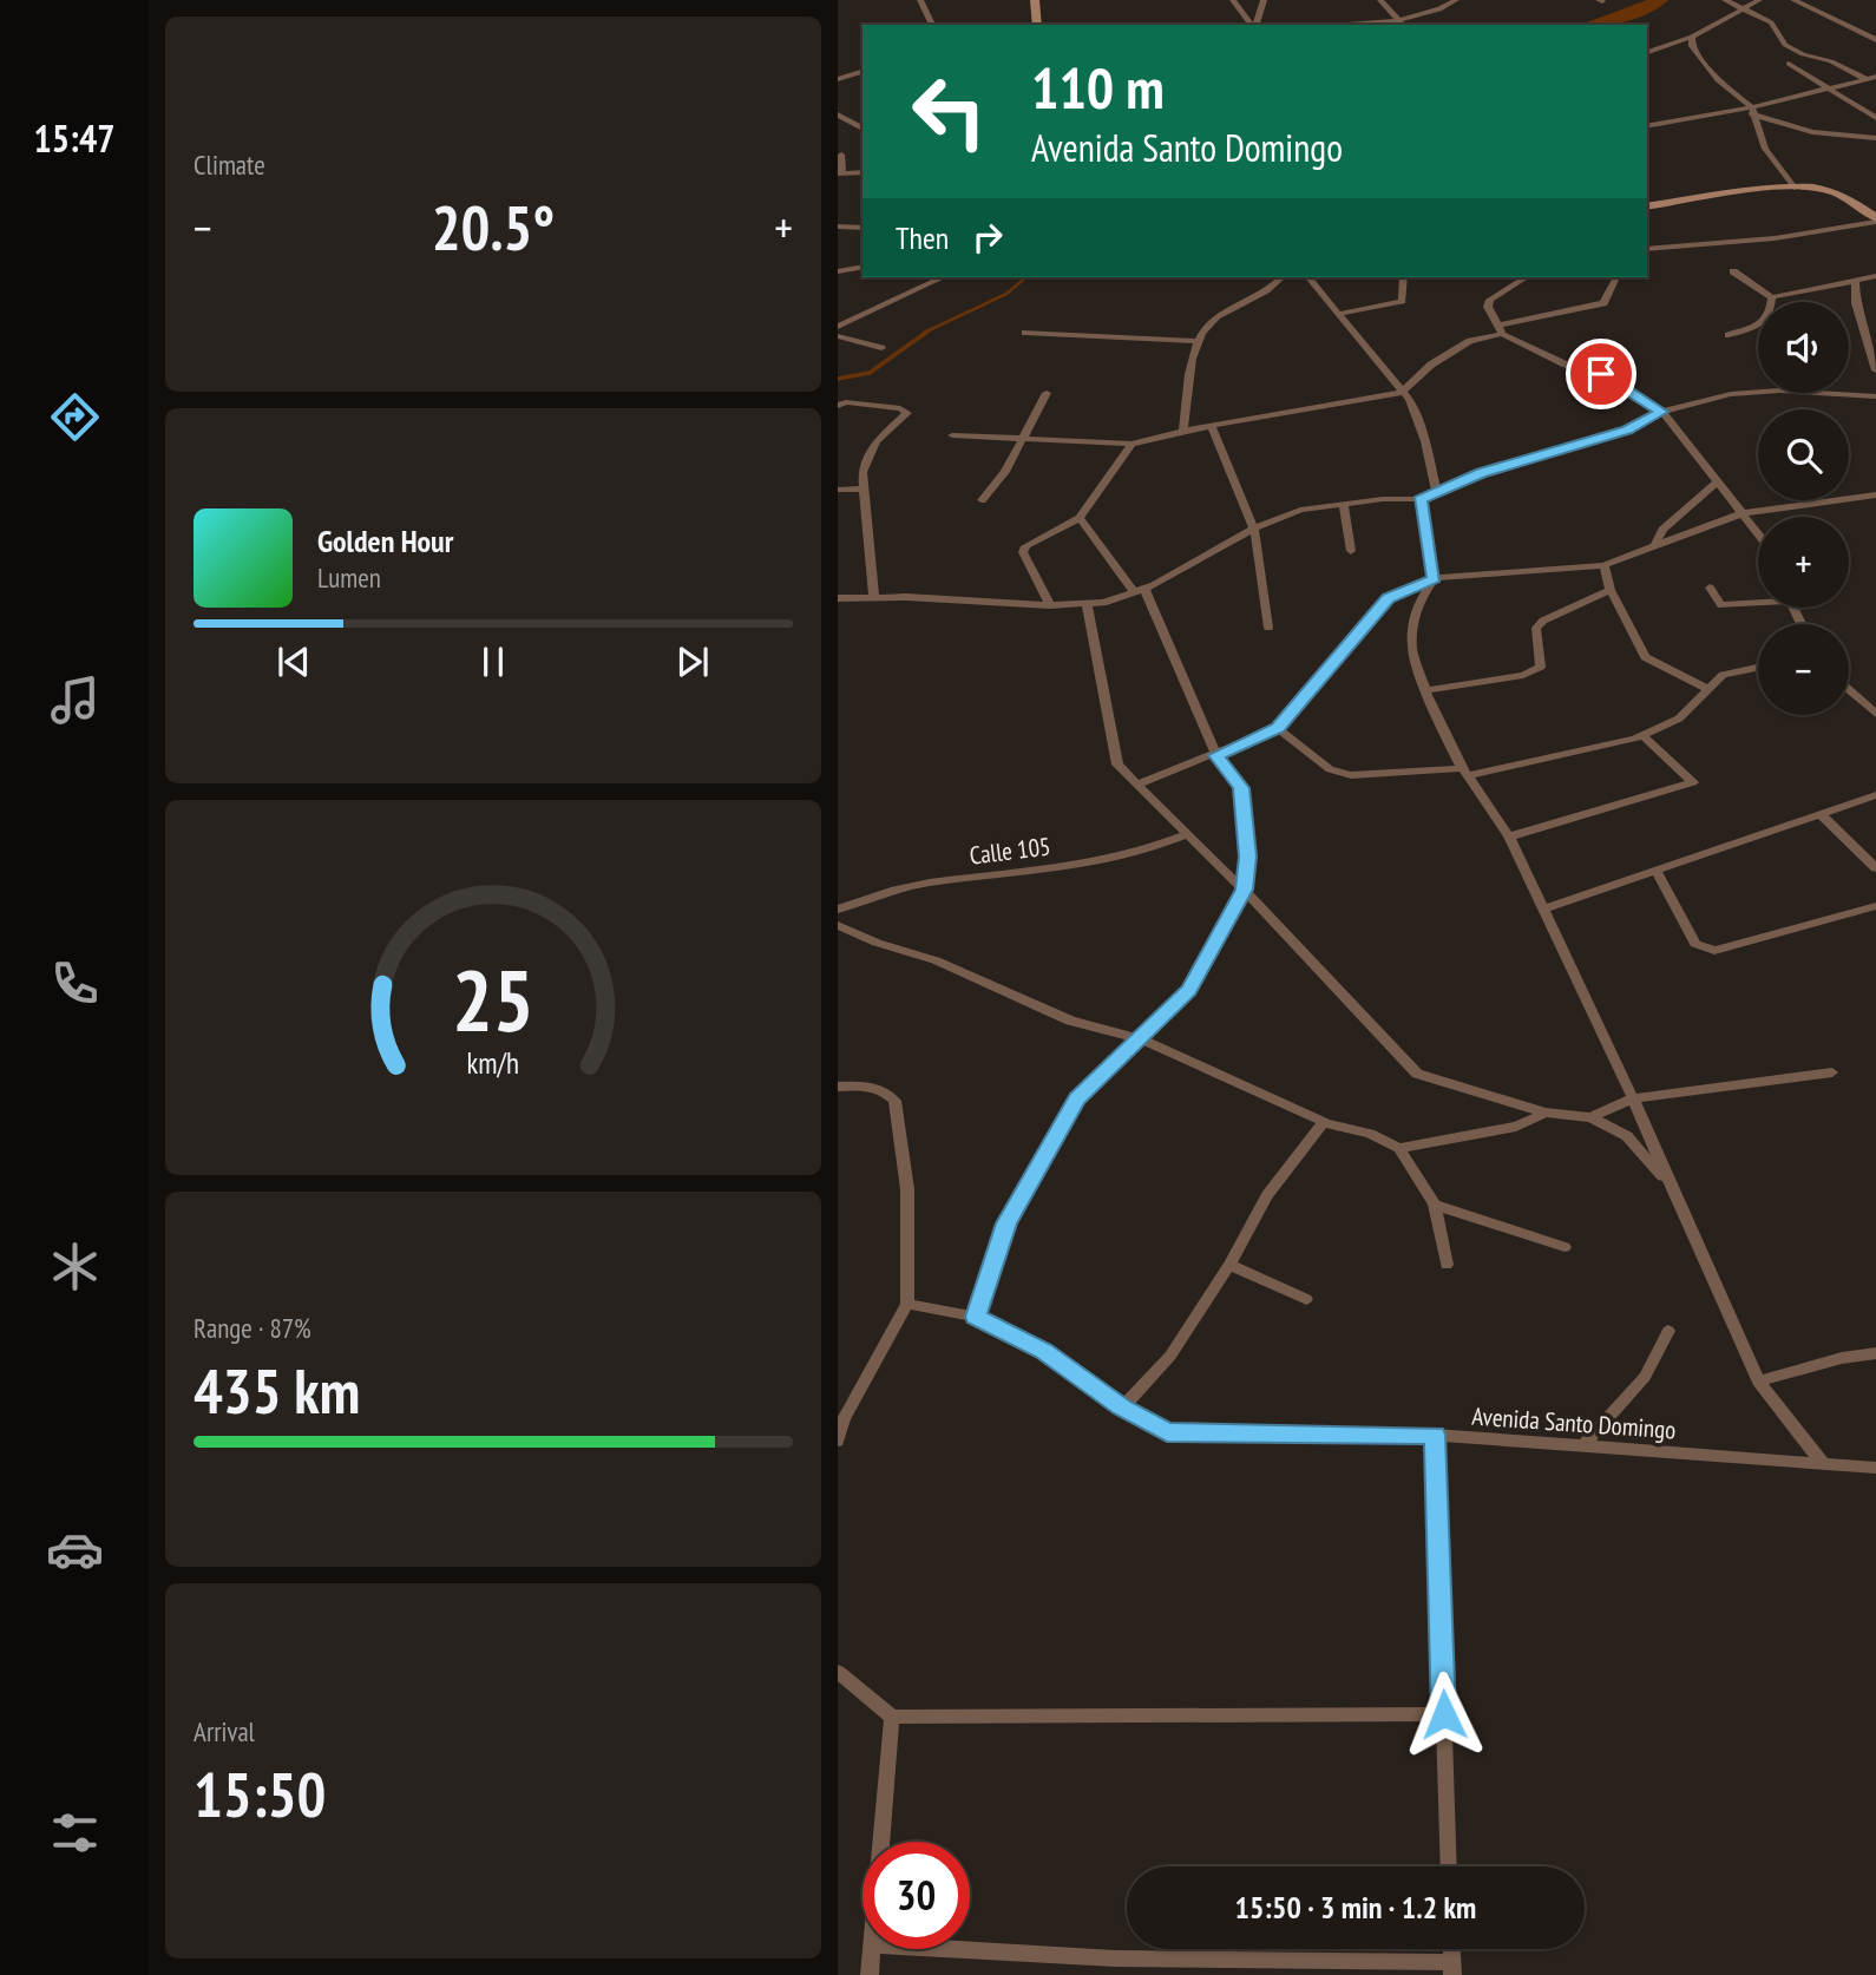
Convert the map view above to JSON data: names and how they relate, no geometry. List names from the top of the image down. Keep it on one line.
{"streets":{"street":["Calle 105","Avenida Santo Domingo"]},"page":{"tabs":"15:47","tile":["Climate",["Range · 87%","435 km"],["Arrival","15:50"]],"turn":["110 m","Avenida Santo Domingo"],"heat":["−","20.5°","+"],"then":"Then","map_buttons":["+","−"],"song":["Golden Hour","Lumen"],"limit":"30","trip":"15:50 · 3 min · 1.2 km","gauge":["25","km/h"]}}
